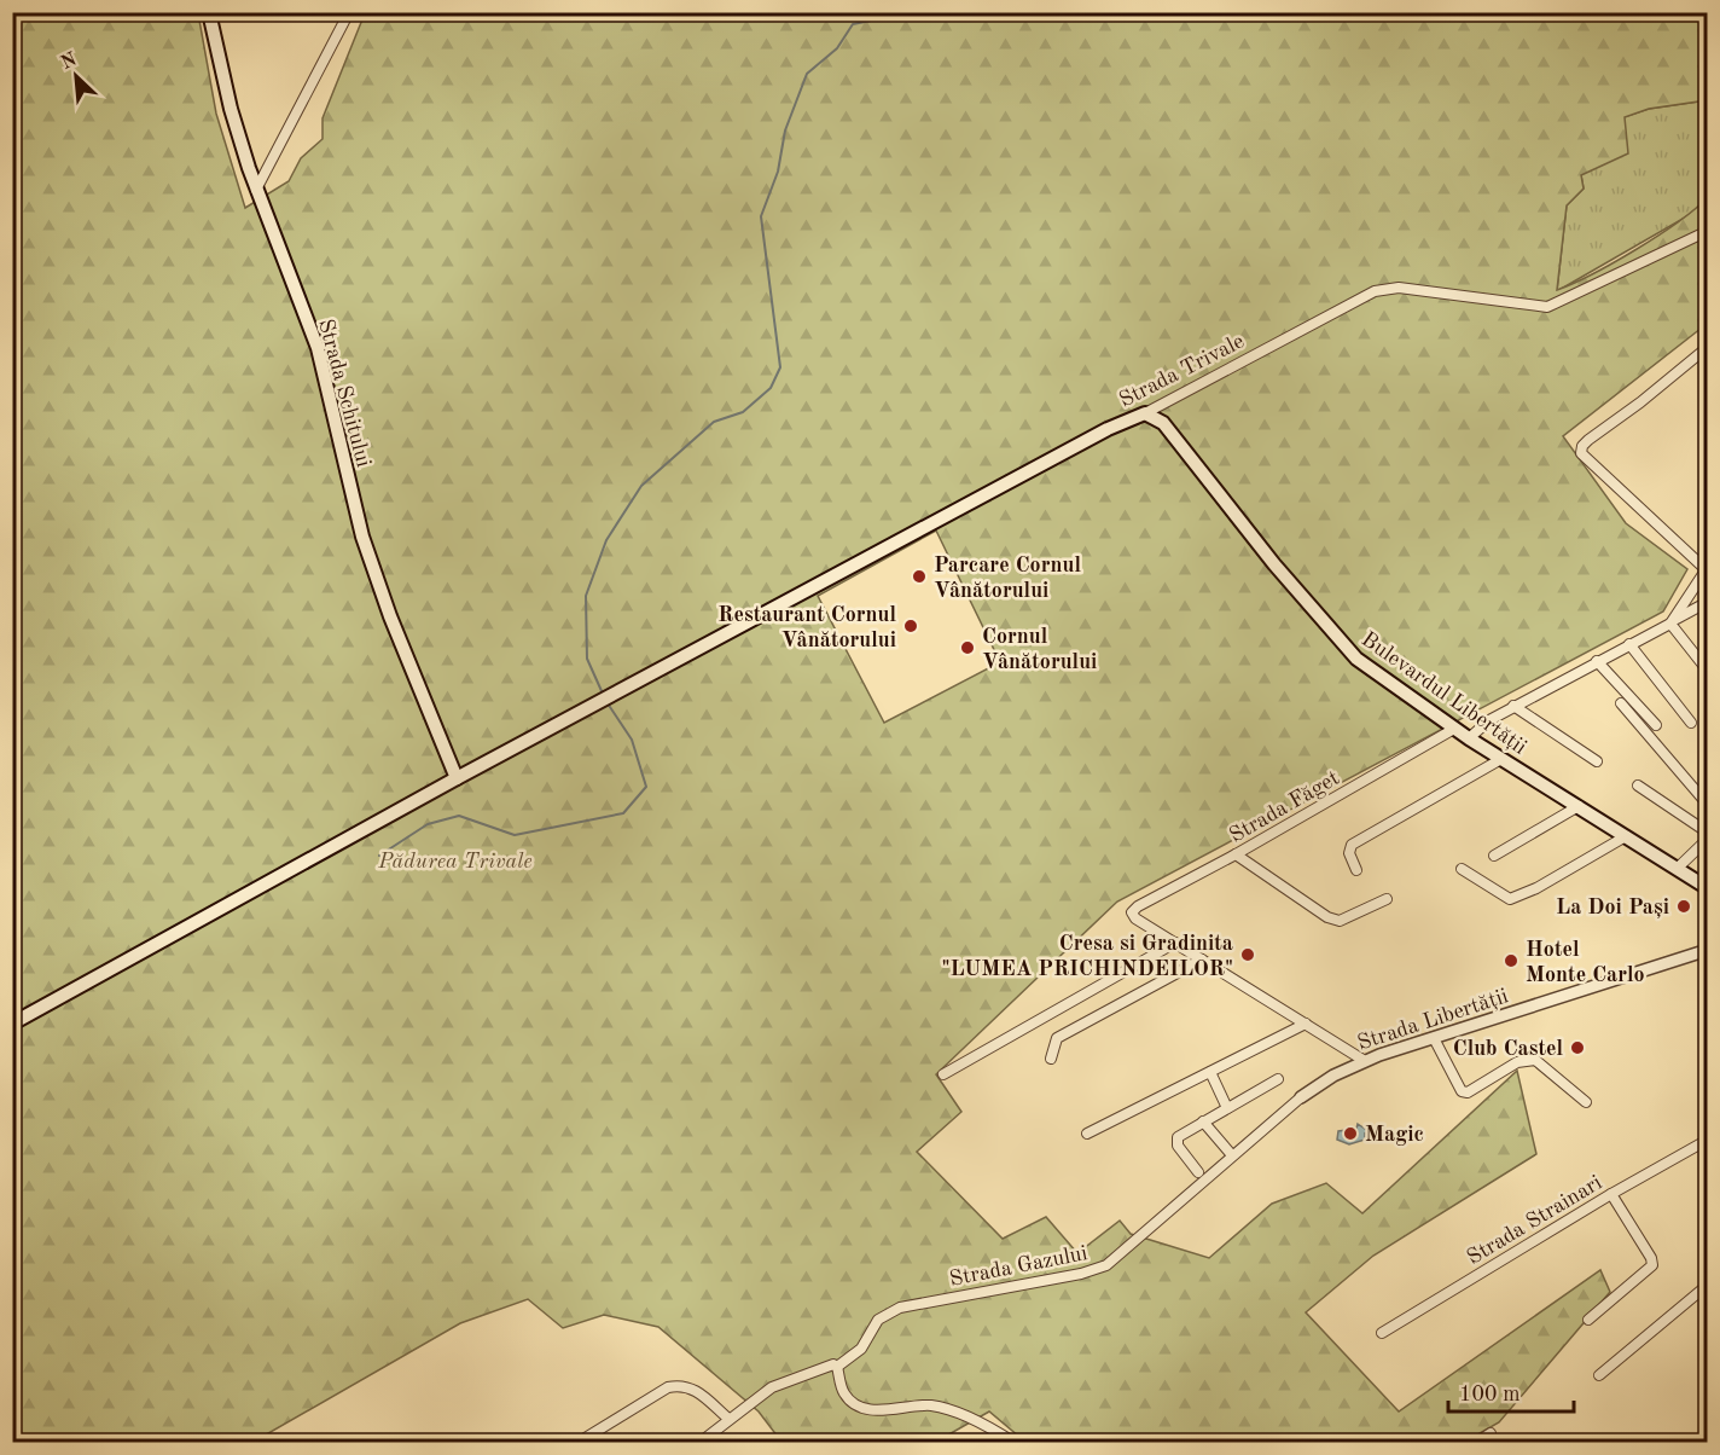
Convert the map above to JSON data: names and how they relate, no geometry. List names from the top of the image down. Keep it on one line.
{"streets":{"main road":["Strada Trivale","Strada Schitului","Bulevardul Libertății"],"street":["Strada Făget","Strada Libertății","Strada Strainari","Strada Gazului"]},"crossings":[["Strada Trivale","Strada Schitului"],["Strada Trivale","Bulevardul Libertății"],["Bulevardul Libertății","Strada Făget"],["Strada Libertății","Strada Gazului"]],"parks":["Pădurea Trivale"],"places":["Parcare Cornul Vânătorului","Restaurant Cornul Vânătorului","Cornul Vânătorului","La Doi Pași","Cresa si Gradinita \"LUMEA PRICHINDEILOR\"","Hotel Monte Carlo","Club Castel","Magic"],"scale_bar":"100 m","north":"top left"}
